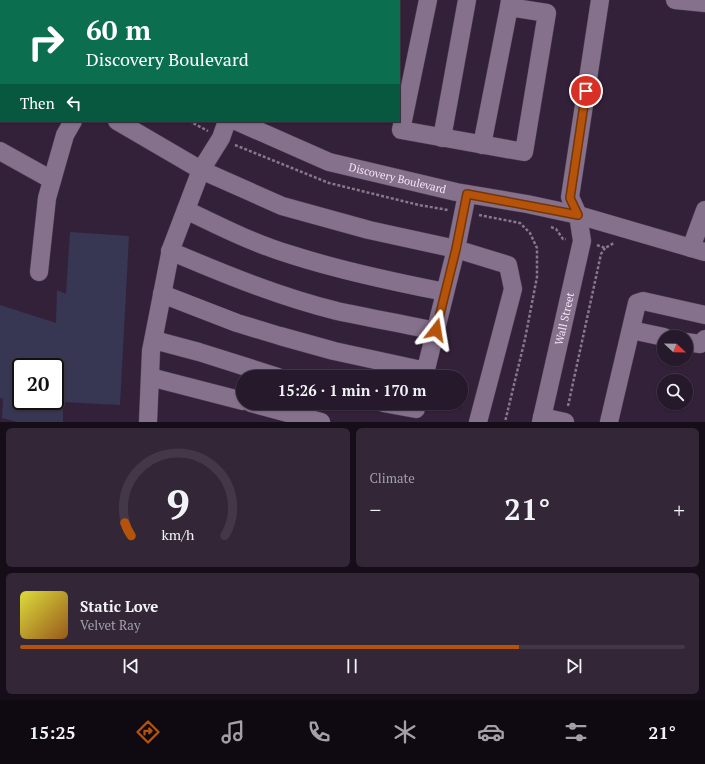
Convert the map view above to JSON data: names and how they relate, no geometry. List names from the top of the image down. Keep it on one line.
{"streets":{"street":["Discovery Boulevard","Wall Street"]},"crossings":[["Discovery Boulevard","Wall Street"]],"north":"right","page":{"turn":["60 m","Discovery Boulevard"],"then":"Then","limit":"20","trip":"15:26 · 1 min · 170 m","tile":"Climate","heat":["−","21°","+"],"song":["Static Love","Velvet Ray"],"tabs":["15:25","21°"],"gauge":["9","km/h"]}}
